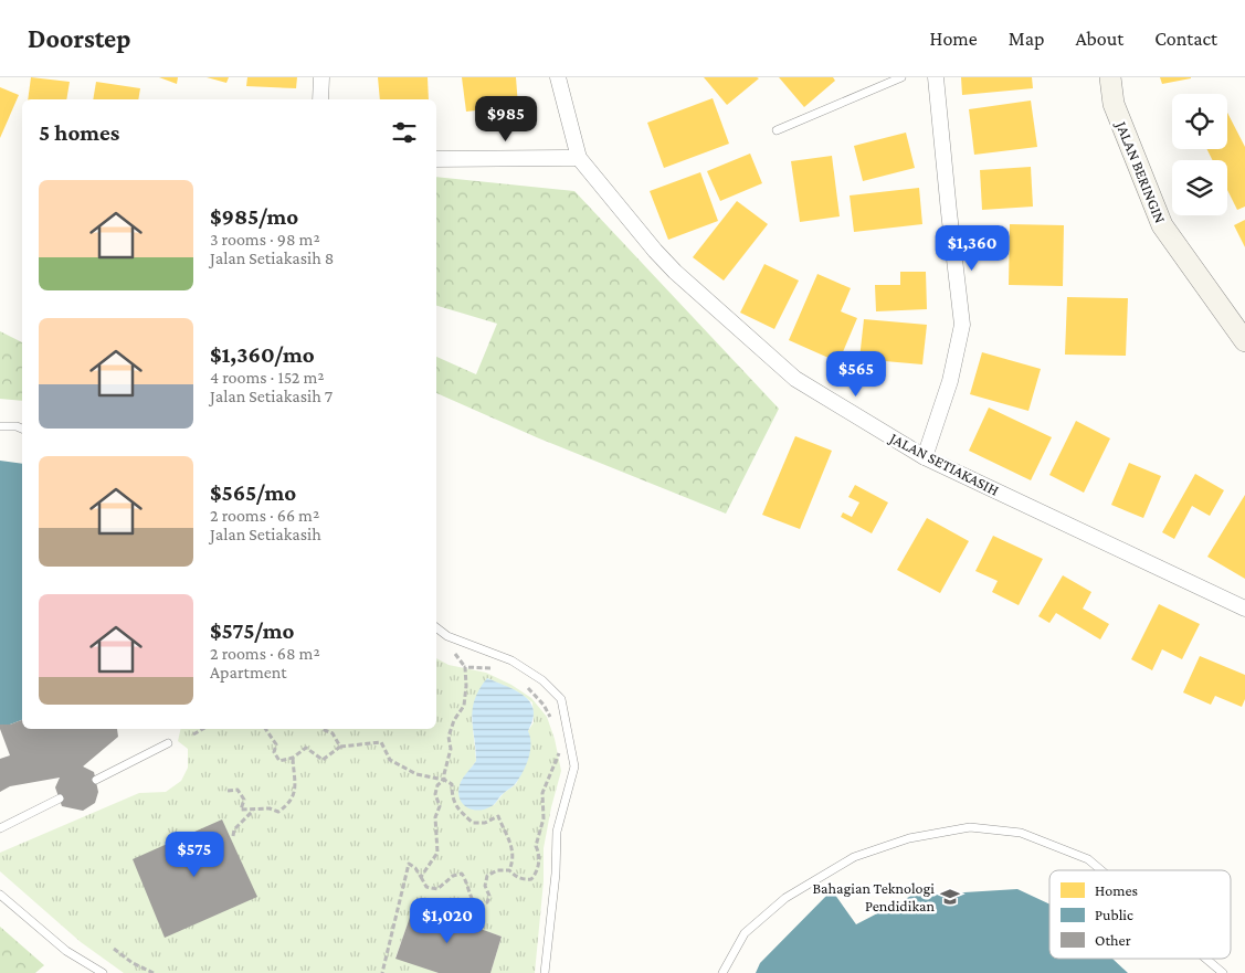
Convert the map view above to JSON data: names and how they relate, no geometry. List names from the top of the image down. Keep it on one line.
{"streets":{"street":["JALAN BERINGIN","JALAN SETIAKASIH"]},"places":{"school or university":["Bahagian Teknologi Pendidikan"]},"legend":["Homes","Public","Other"],"page":{"header":"Doorstep","nav":["Home","Map","About","Contact"],"price":["$985","$1,360","$565","$575","$1,020"],"heading":"5 homes","list":[{"name":"$985/mo","note":"3 rooms · 98 m² · Jalan Setiakasih 8"},{"name":"$1,360/mo","note":"4 rooms · 152 m² · Jalan Setiakasih 7"},{"name":"$565/mo","note":"2 rooms · 66 m² · Jalan Setiakasih"},{"name":"$575/mo","note":"2 rooms · 68 m² · Apartment"}]}}
